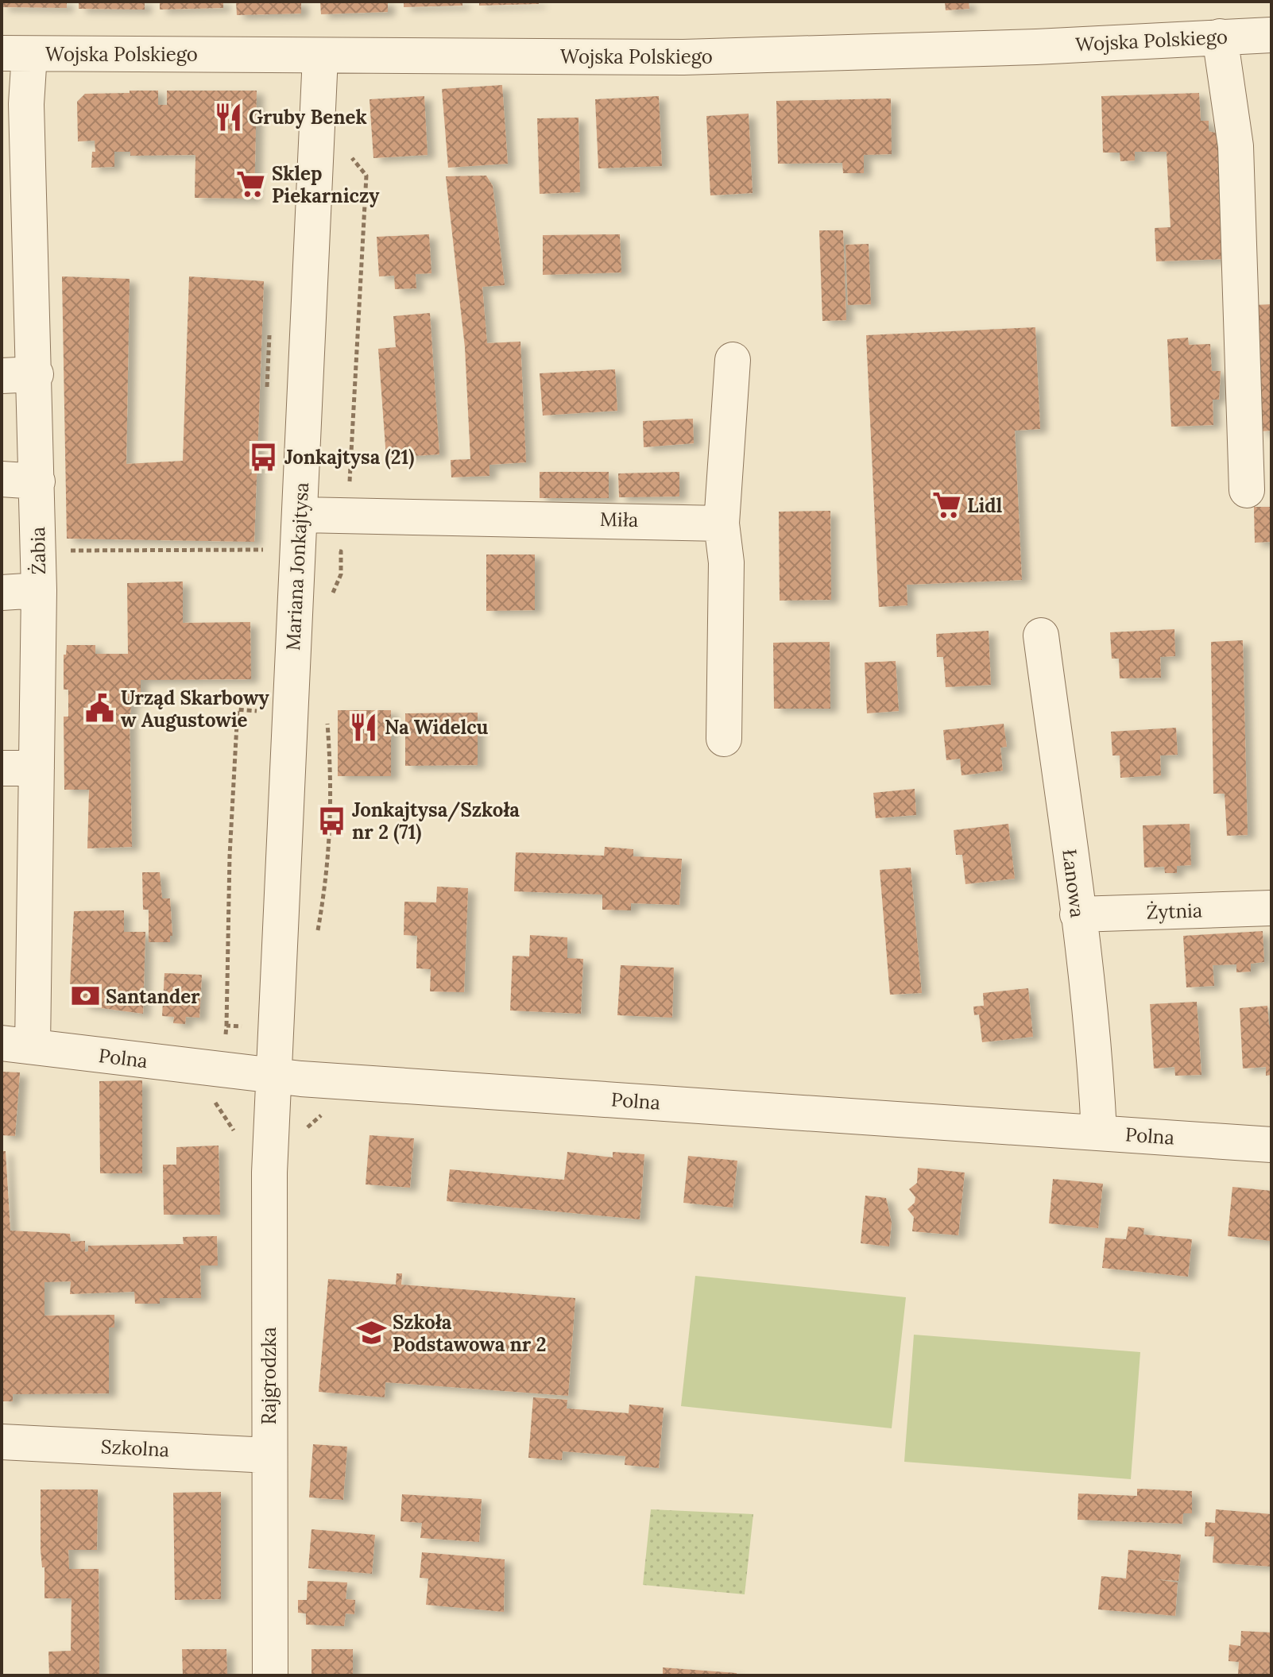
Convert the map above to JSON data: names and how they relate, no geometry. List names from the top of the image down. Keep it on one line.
{"streets":{"street":["Wojska Polskiego","Miła","Żabia","Mariana Jonkajtysa","Łanowa","Żytnia","Polna","Rajgrodzka","Szkolna"]},"crossings":[["Wojska Polskiego","Żabia"],["Wojska Polskiego","Mariana Jonkajtysa"],["Miła","Mariana Jonkajtysa"],["Żabia","Polna"],["Mariana Jonkajtysa","Polna"],["Mariana Jonkajtysa","Rajgrodzka"],["Łanowa","Żytnia"],["Łanowa","Polna"],["Polna","Rajgrodzka"],["Rajgrodzka","Szkolna"]],"places":{"restaurant":["Gruby Benek","Na Widelcu"],"supermarket":["Sklep Piekarniczy","Lidl"],"bus stop":["Jonkajtysa (21)","Jonkajtysa/Szkoła nr 2 (71)"],"public building":["Urząd Skarbowy w Augustowie"],"bank":["Santander"],"school or university":["Szkoła Podstawowa nr 2"]}}
